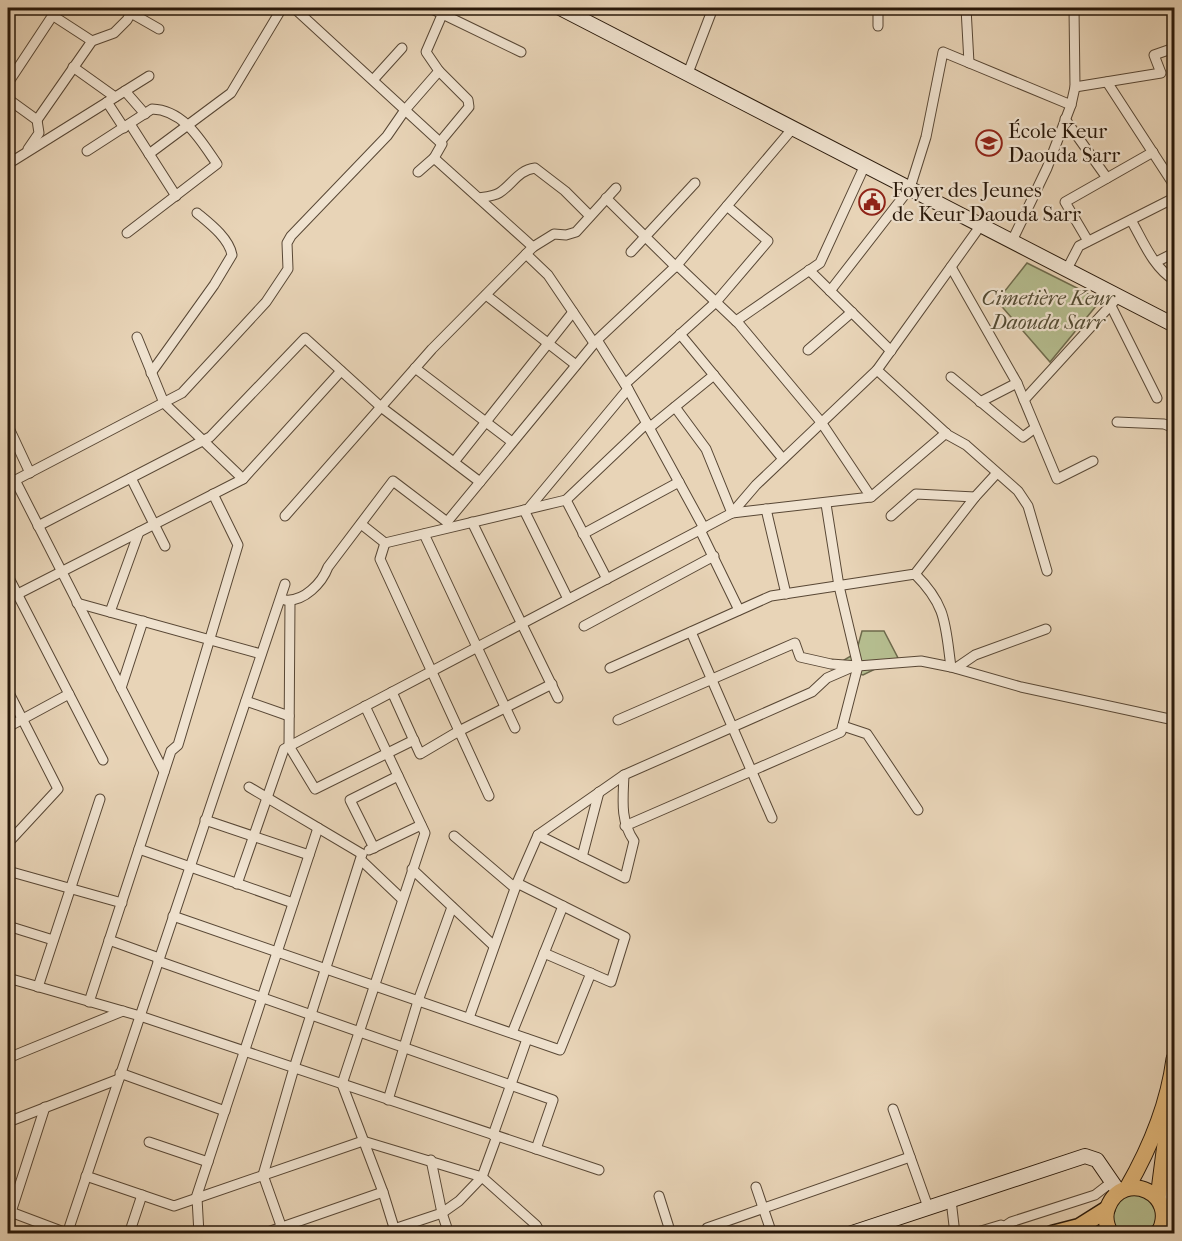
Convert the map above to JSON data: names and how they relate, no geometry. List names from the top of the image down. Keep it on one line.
{"parks":["Cimetière Keur Daouda Sarr"],"places":{"school or university":["École Keur Daouda Sarr"],"public building":["Foyer des Jeunes de Keur Daouda Sarr"]}}
